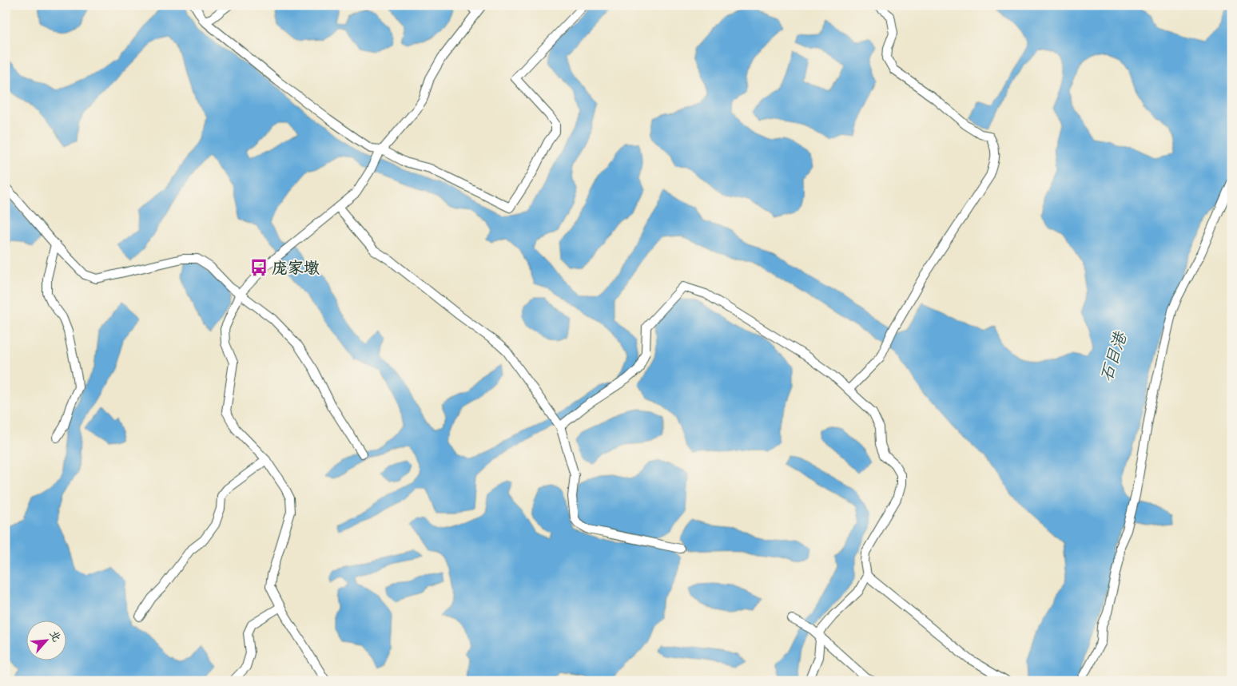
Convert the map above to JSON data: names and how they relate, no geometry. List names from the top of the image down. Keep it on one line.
{"water":["石目港"],"places":{"bus stop":["庞家墩"]},"north":"top right"}
